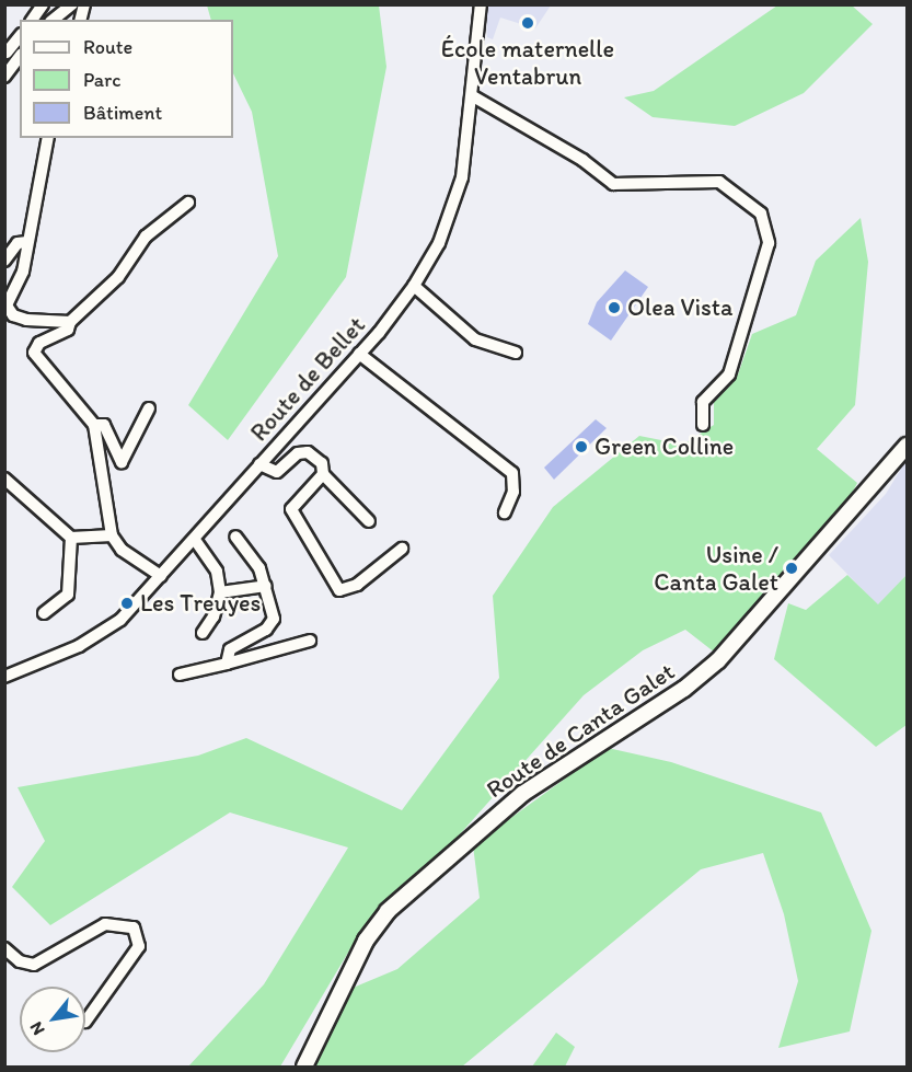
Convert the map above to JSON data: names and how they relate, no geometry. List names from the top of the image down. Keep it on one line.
{"streets":{"main road":["Route de Canta Galet"],"street":["Route de Bellet"]},"places":["École maternelle Ventabrun","Olea Vista","Green Colline","Usine / Canta Galet","Les Treuyes"],"legend":["Route","Parc","Bâtiment"],"north":"bottom left"}
